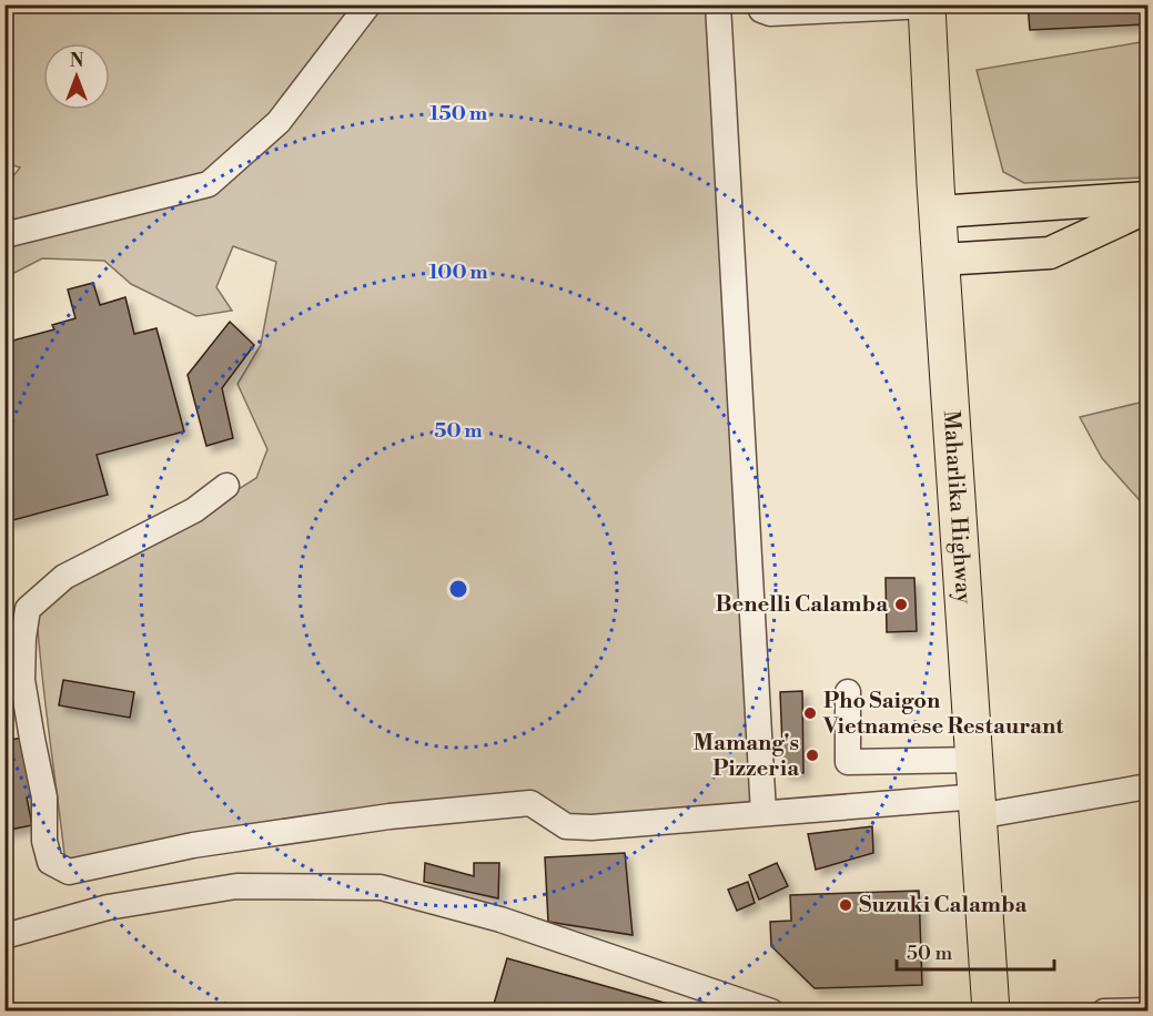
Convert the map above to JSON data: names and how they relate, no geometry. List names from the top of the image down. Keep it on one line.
{"streets":{"highway":["Maharlika Highway"]},"places":["Benelli Calamba","Pho Saigon Vietnamese Restaurant","Mamang's Pizzeria","Suzuki Calamba"],"scale_bar":"50 m","north":"top","rings":["150 m","100 m","50 m"]}
